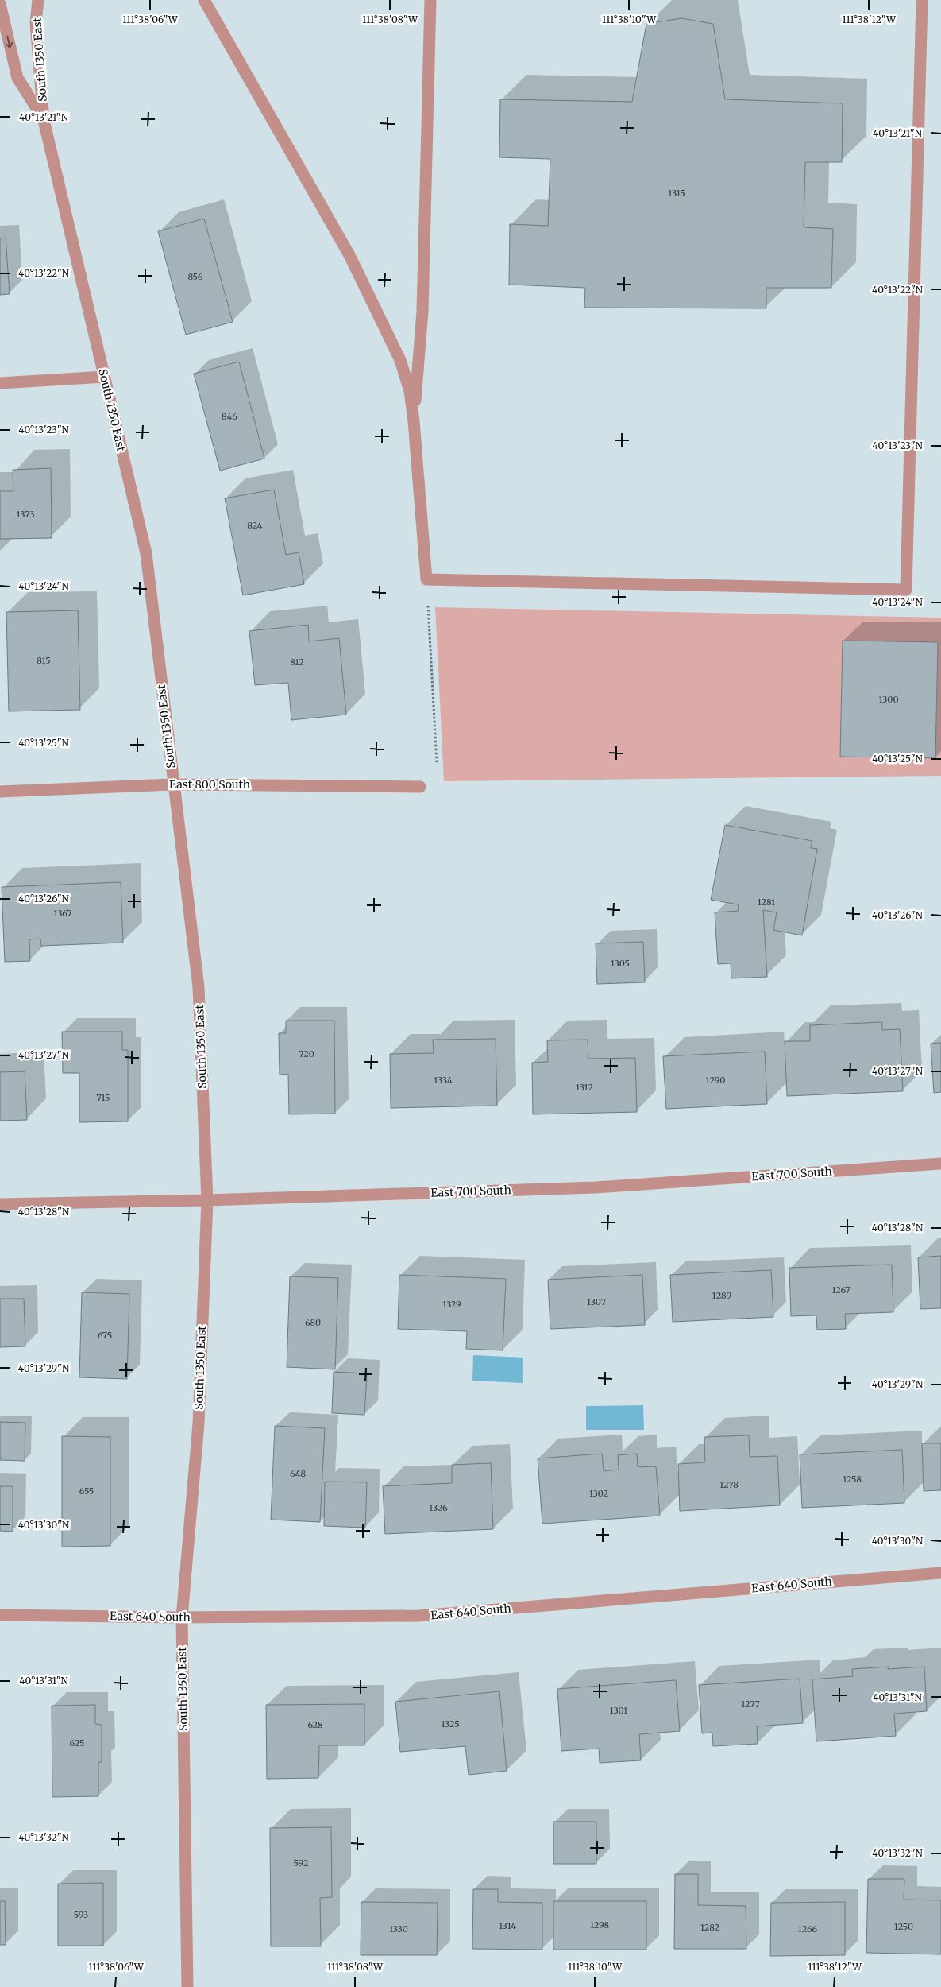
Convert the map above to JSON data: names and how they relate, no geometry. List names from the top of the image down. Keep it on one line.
{"streets":{"street":["South 1350 East","East 800 South","East 700 South","East 640 South"]},"crossings":[["South 1350 East","East 800 South"],["South 1350 East","East 700 South"],["South 1350 East","East 640 South"]],"house_numbers":["1315","856","846","1373","824","815","812","1300","1281","1367","1305","720","1334","1290","1312","715","1267","1289","1307","1329","680","675","648","1258","1278","655","1302","1326","1277","1301","1325","628","625","592","593","1298","1314","1250","1282","1330","1266"],"coordinates":["111°38'06\"W","111°38'08\"W","111°38'10\"W","111°38'12\"W","40°13'21\"N","40°13'22\"N","40°13'23\"N","40°13'24\"N","40°13'25\"N","40°13'26\"N","40°13'27\"N","40°13'28\"N","40°13'29\"N","40°13'30\"N","40°13'31\"N","40°13'32\"N"]}
